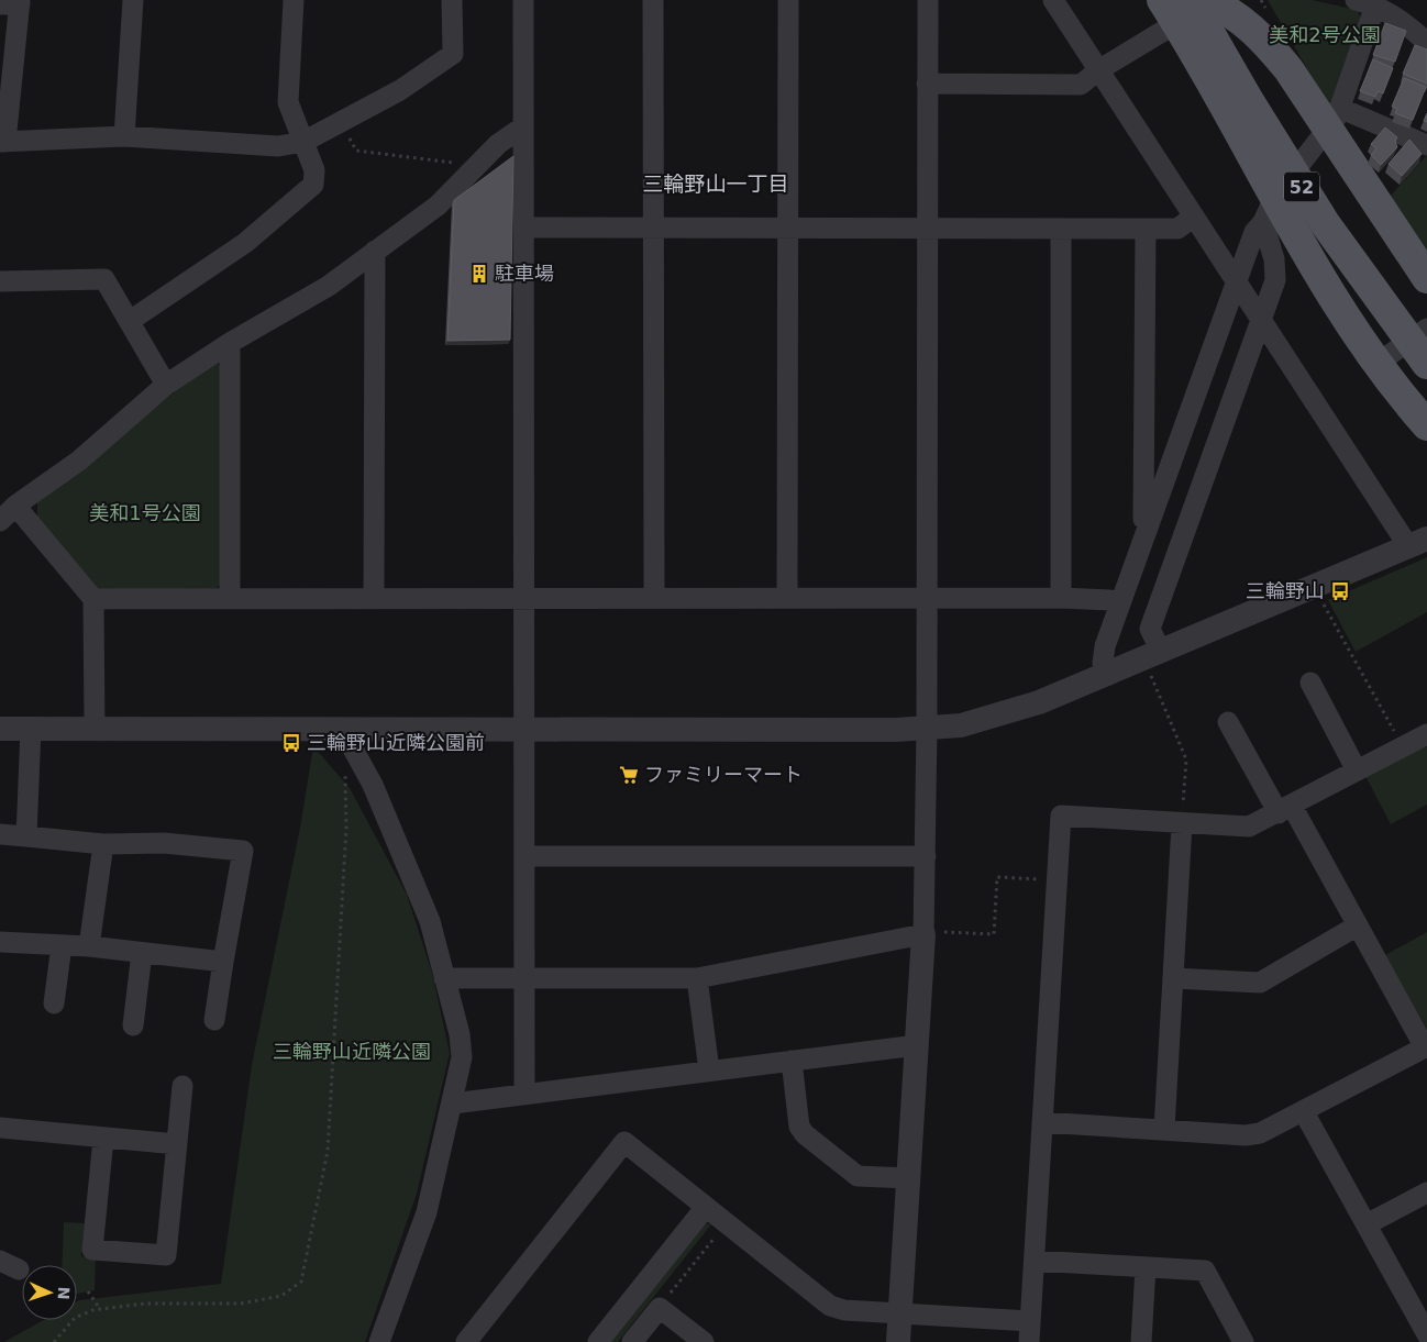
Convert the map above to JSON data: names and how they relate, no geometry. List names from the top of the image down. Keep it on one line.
{"streets":{"main road":["52"]},"districts":["三輪野山一丁目"],"parks":["美和2号公園","美和1号公園","三輪野山近隣公園"],"places":{"building":["駐車場"],"bus stop":["三輪野山","三輪野山近隣公園前"],"supermarket":["ファミリーマート"]},"north":"right"}
